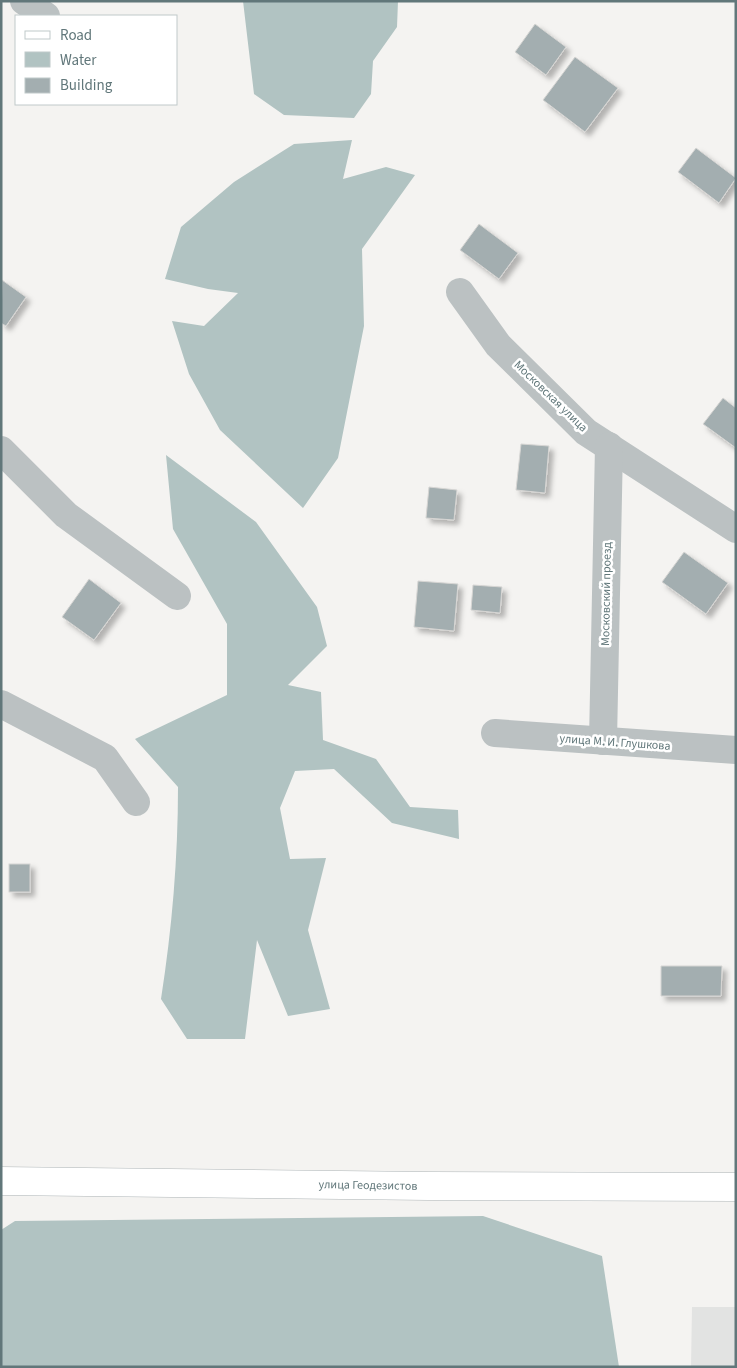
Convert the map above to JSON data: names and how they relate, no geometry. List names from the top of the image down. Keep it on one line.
{"streets":{"main road":["улица Геодезистов"],"street":["Московская улица","Московский проезд","улица М. И. Глушкова"]},"crossings":[["Московская улица","Московский проезд"],["Московский проезд","улица М. И. Глушкова"]],"legend":["Road","Water","Building"]}
